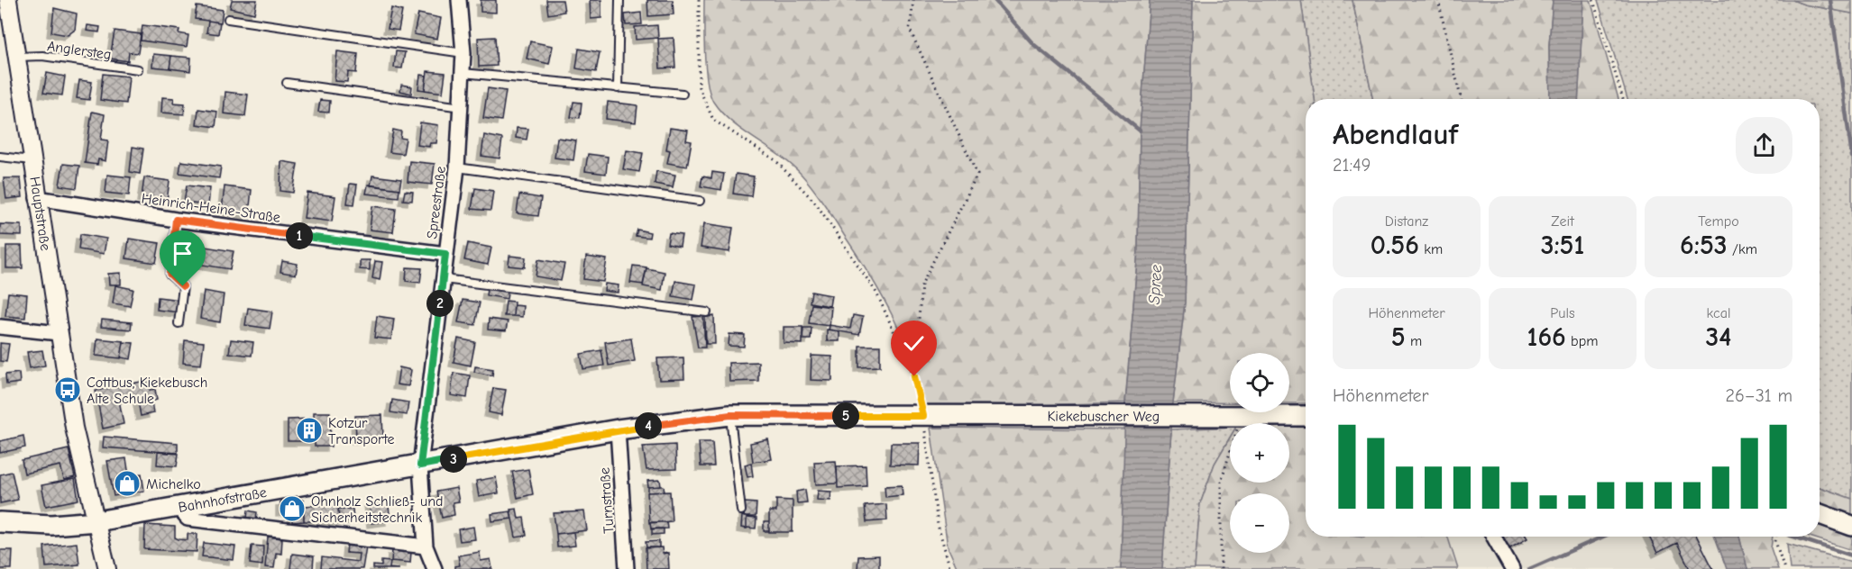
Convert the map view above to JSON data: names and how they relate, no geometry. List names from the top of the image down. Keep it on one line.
{"streets":{"main road":["Kiekebuscher Weg","Bahnhofstraße"],"street":["Spreestraße","Heinrich-Heine-Straße","Hauptstraße","Turnstraße"],"lane":["Anglersteg"]},"crossings":[["Anglersteg","Hauptstraße"],["Spreestraße","Heinrich-Heine-Straße"],["Spreestraße","Bahnhofstraße"],["Heinrich-Heine-Straße","Hauptstraße"],["Hauptstraße","Bahnhofstraße"],["Kiekebuscher Weg","Bahnhofstraße"],["Bahnhofstraße","Turnstraße"]],"water":["Spree"],"places":{"bus stop":["Cottbus, Kiekebusch Alte Schule"],"building":["Kotzur Transporte"],"shop":["Michelko","Ohnholz Schließ- und Sicherheitstechnik"]},"page":{"heading":["Abendlauf","21:49"],"stats":[["Distanz","0.56 km"],["Zeit","3:51"],["Tempo","6:53 /km"],["Höhenmeter","5 m"],["Puls","166 bpm"],["kcal","34"]],"pins":["1","2","5","4","3"],"map_buttons":["+","−"],"chart":["Höhenmeter","26–31 m"]}}
